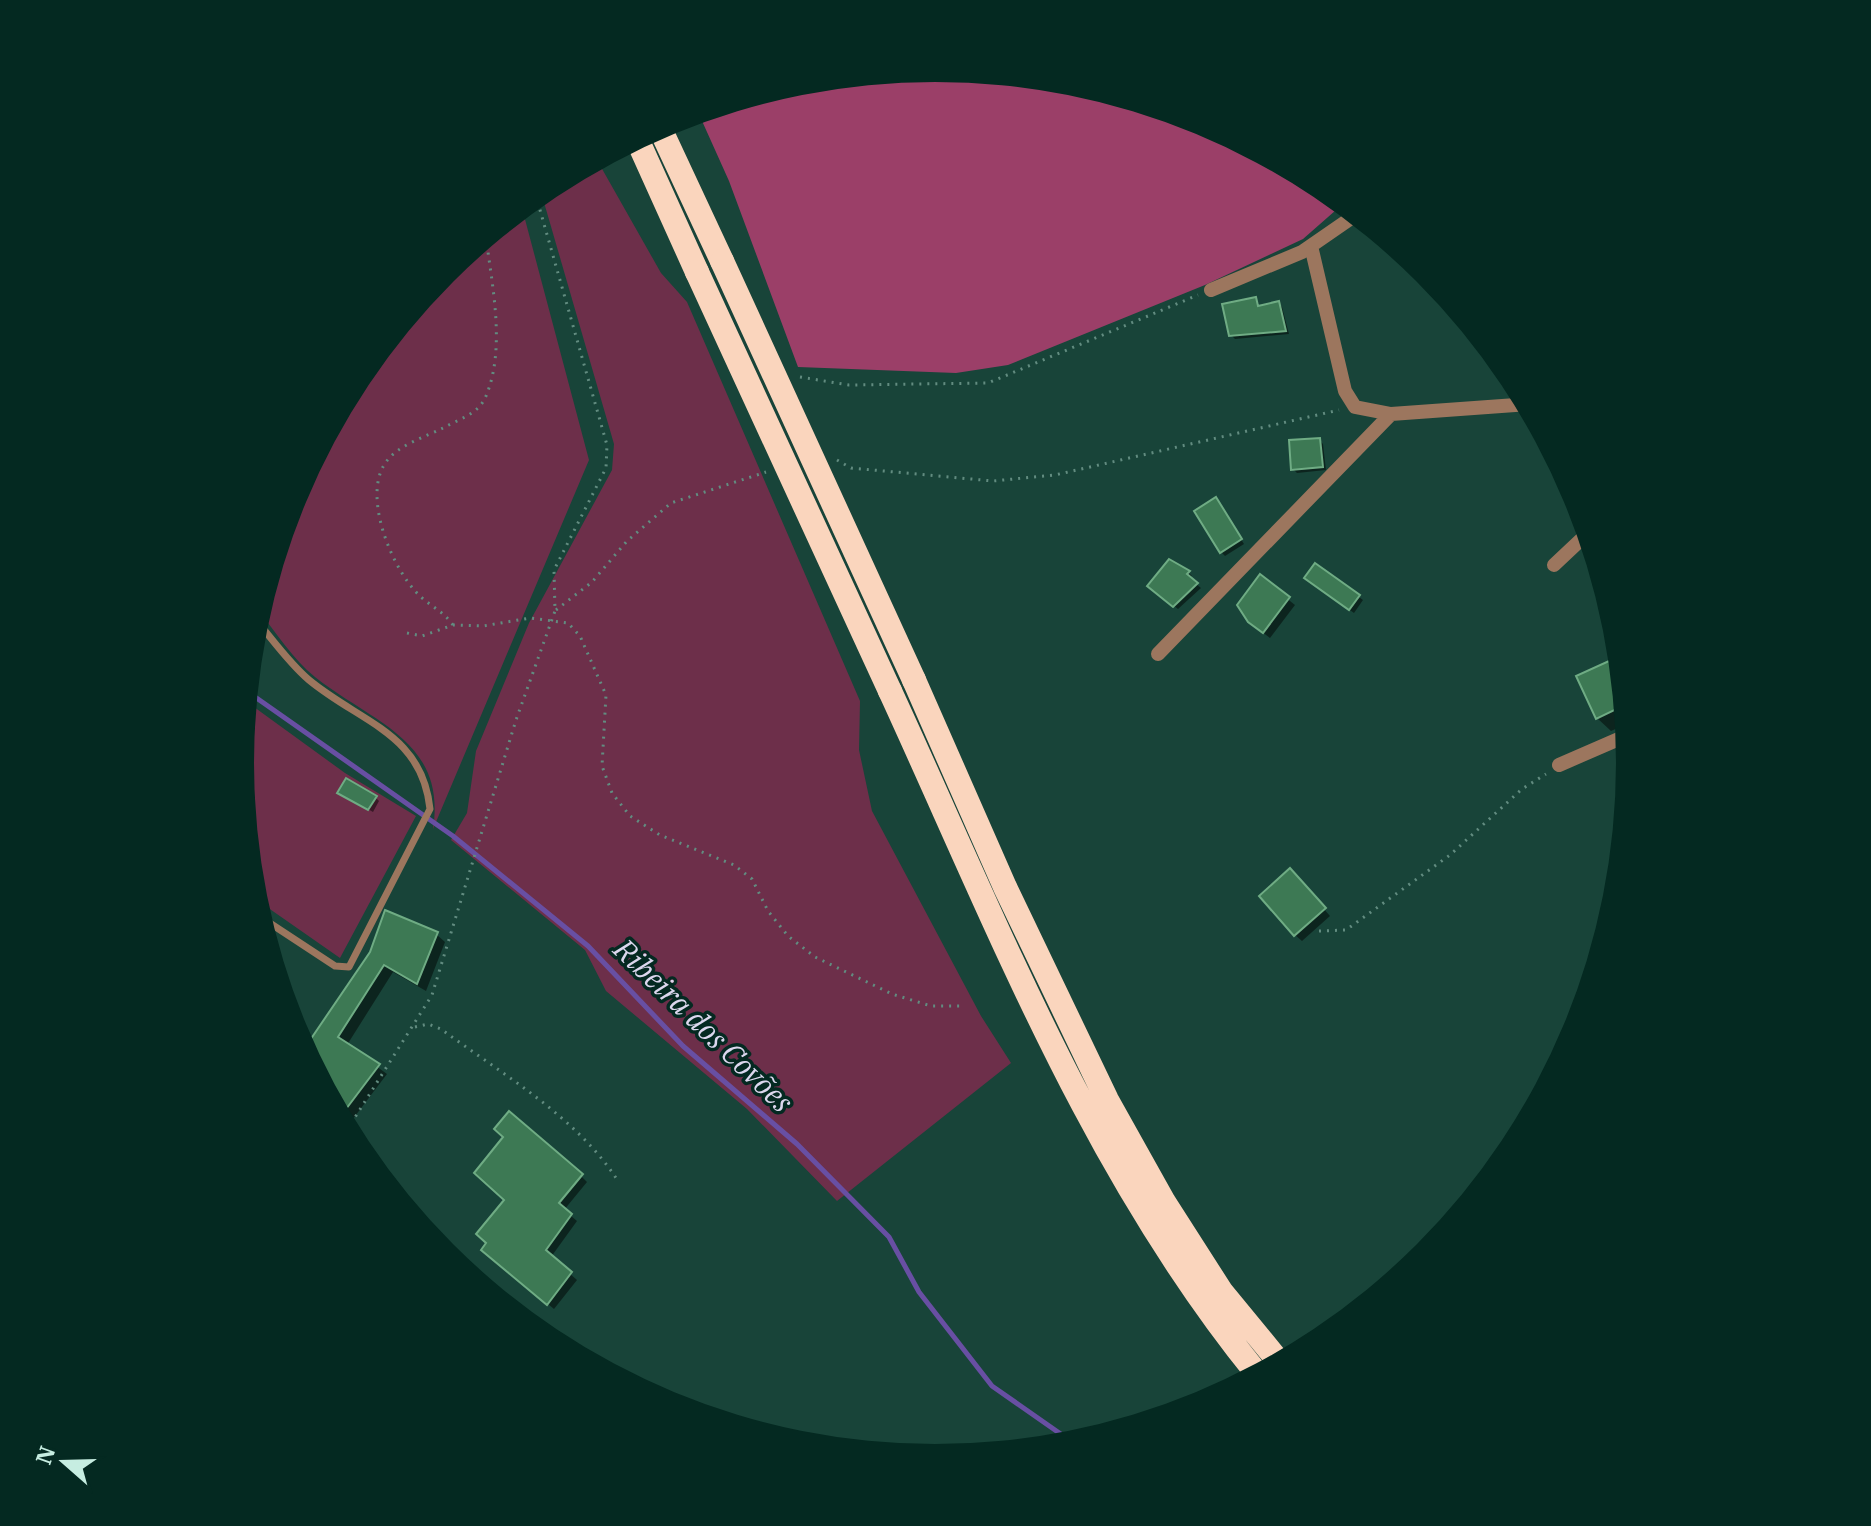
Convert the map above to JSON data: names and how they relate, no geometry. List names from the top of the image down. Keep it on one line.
{"water":["Ribeira dos Covões"],"north":"left"}
